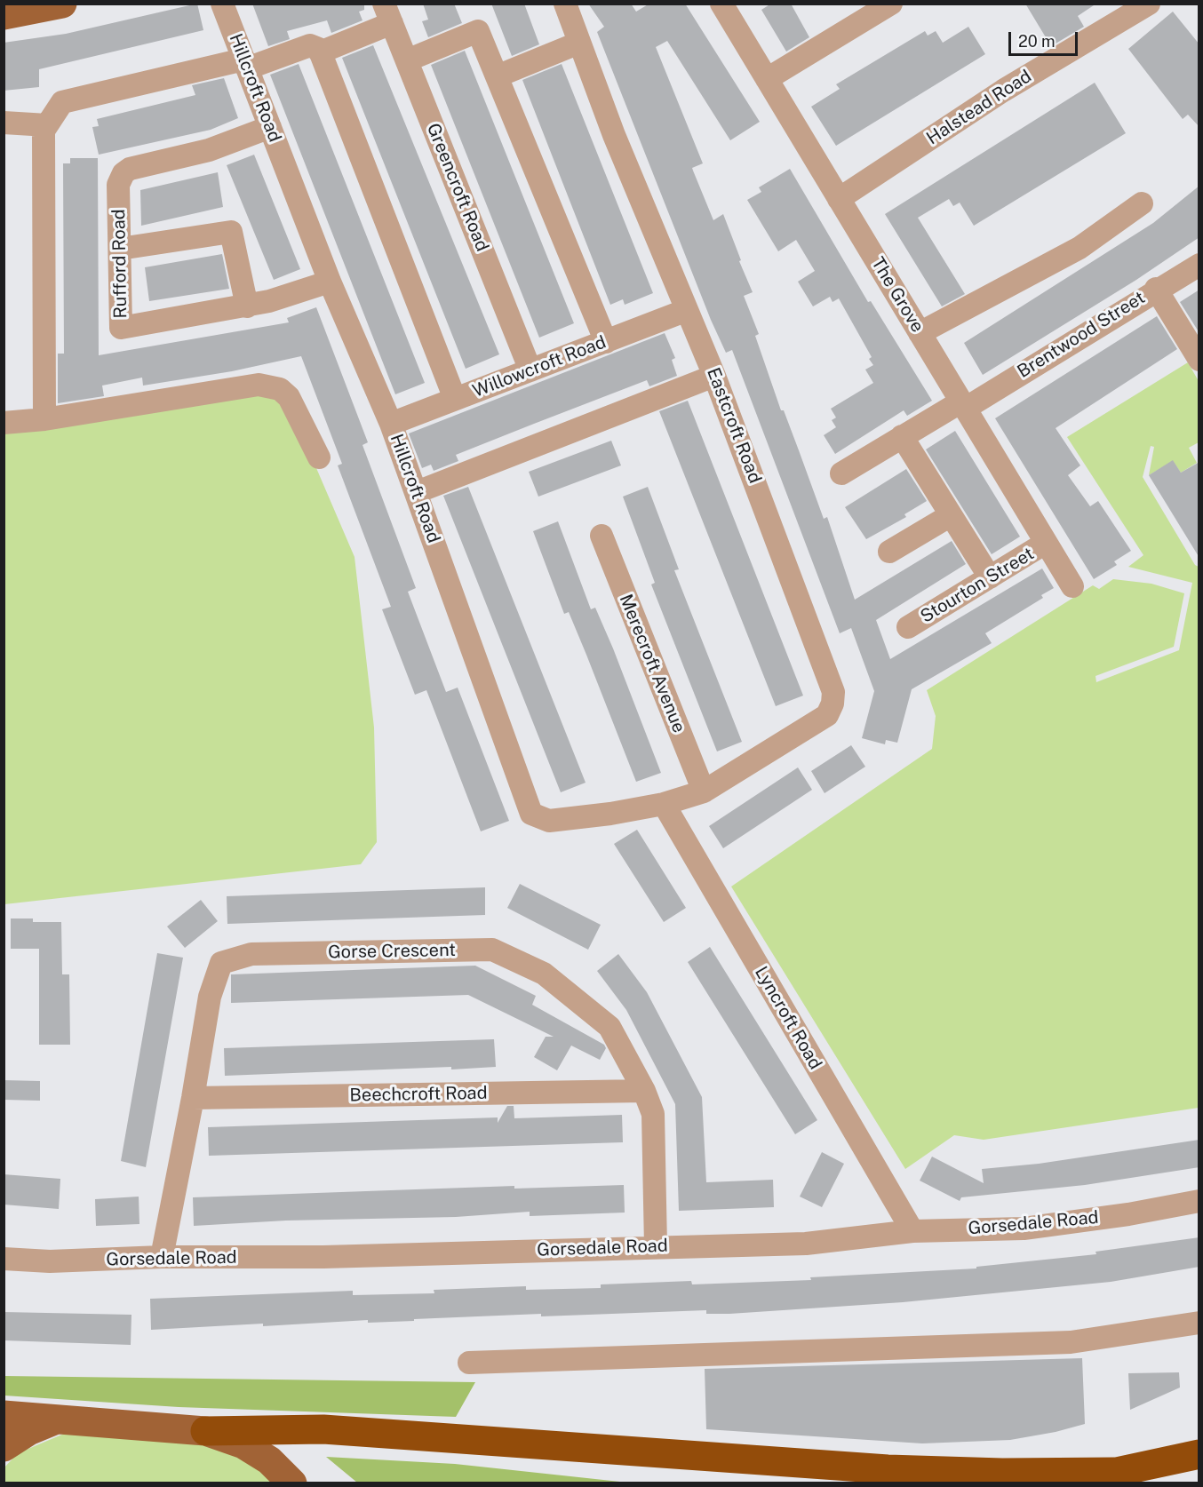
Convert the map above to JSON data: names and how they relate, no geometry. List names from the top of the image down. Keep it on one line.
{"streets":{"street":["Hillcroft Road","Halstead Road","Greencroft Road","Rufford Road","The Grove","Brentwood Street","Willowcroft Road","Eastcroft Road","Stourton Street","Merecroft Avenue","Gorse Crescent","Lyncroft Road","Beechcroft Road","Gorsedale Road"]},"crossings":[["Hillcroft Road","Rufford Road"],["Hillcroft Road","Willowcroft Road"],["Hillcroft Road","Eastcroft Road"],["Hillcroft Road","Merecroft Avenue"],["Hillcroft Road","Lyncroft Road"],["Halstead Road","The Grove"],["Greencroft Road","Willowcroft Road"],["The Grove","Brentwood Street"],["The Grove","Stourton Street"],["Willowcroft Road","Eastcroft Road"],["Eastcroft Road","Merecroft Avenue"],["Gorse Crescent","Beechcroft Road"],["Gorse Crescent","Gorsedale Road"],["Lyncroft Road","Gorsedale Road"]],"scale_bar":"20 m"}
